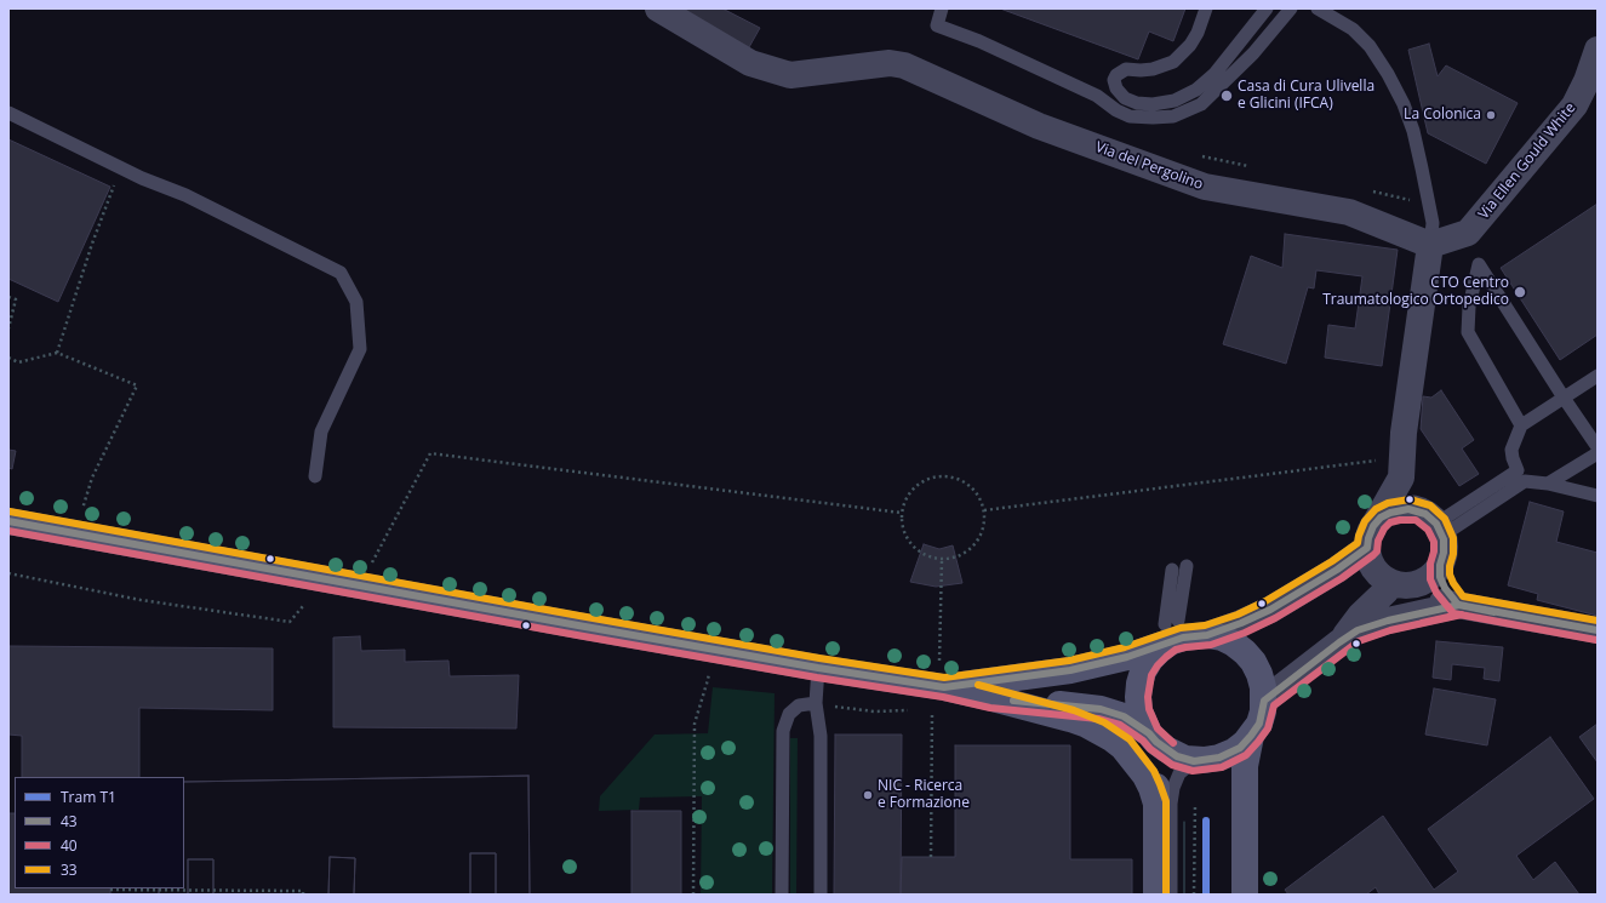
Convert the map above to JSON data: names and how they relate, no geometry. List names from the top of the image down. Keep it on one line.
{"streets":{"street":["Via Ellen Gould White","Via del Pergolino"]},"crossings":[["Via Ellen Gould White","Via del Pergolino"]],"places":["Casa di Cura Ulivella e Glicini (IFCA)","La Colonica","CTO Centro Traumatologico Ortopedico","NIC - Ricerca e Formazione"],"lines":["transit line 33","transit line 43","transit line 40","tram line T1"],"legend":["Tram T1","43","40","33"]}
